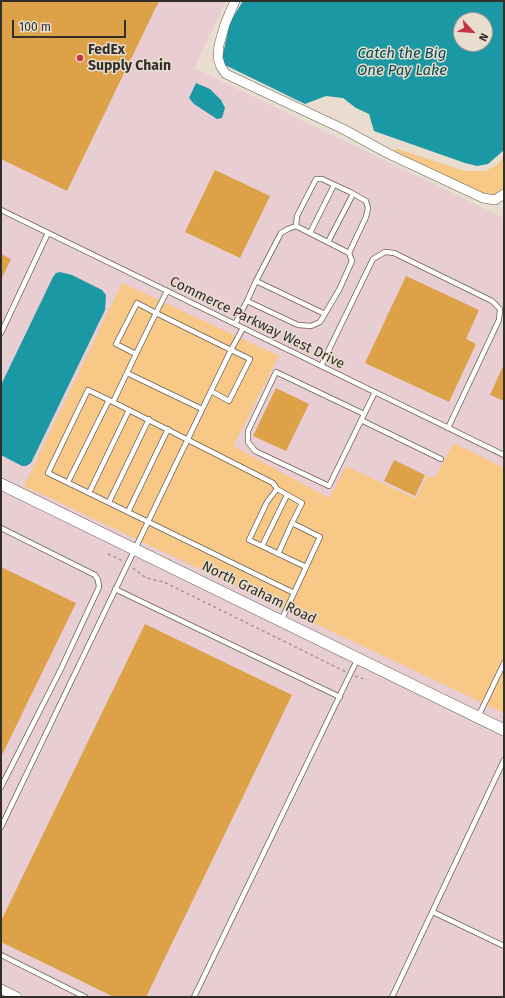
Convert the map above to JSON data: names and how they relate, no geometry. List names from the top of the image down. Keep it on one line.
{"streets":{"street":["North Graham Road"],"lane":["Commerce Parkway West Drive"]},"water":["Catch the Big One Pay Lake"],"places":["FedEx Supply Chain"],"scale_bar":"100 m","north":"bottom right"}
